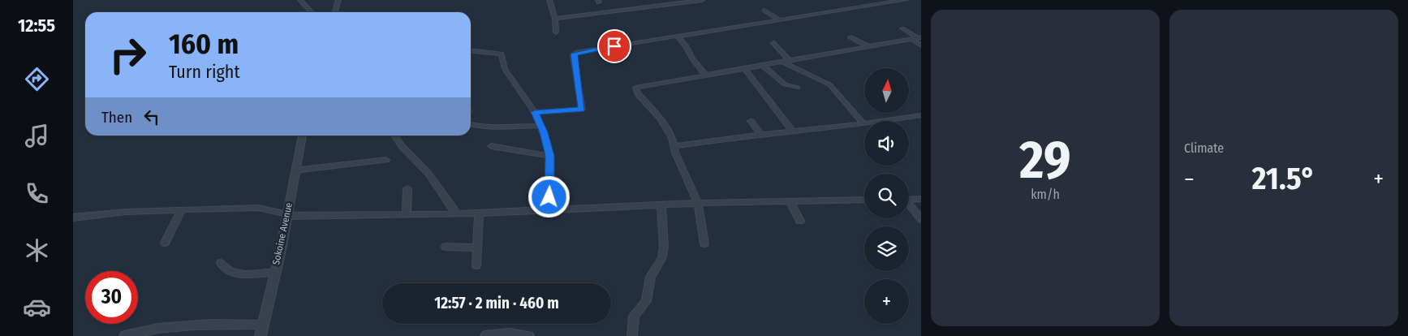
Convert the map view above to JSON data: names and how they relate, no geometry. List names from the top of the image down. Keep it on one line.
{"streets":{"street":["Sokoine Avenue"]},"north":"top","page":{"tabs":"12:55","tile":[["29","km/h"],"Climate"],"turn":["160 m","Turn right"],"map_buttons":"+","then":"Then","heat":["−","21.5°","+"],"limit":"30","trip":"12:57 · 2 min · 460 m"}}
